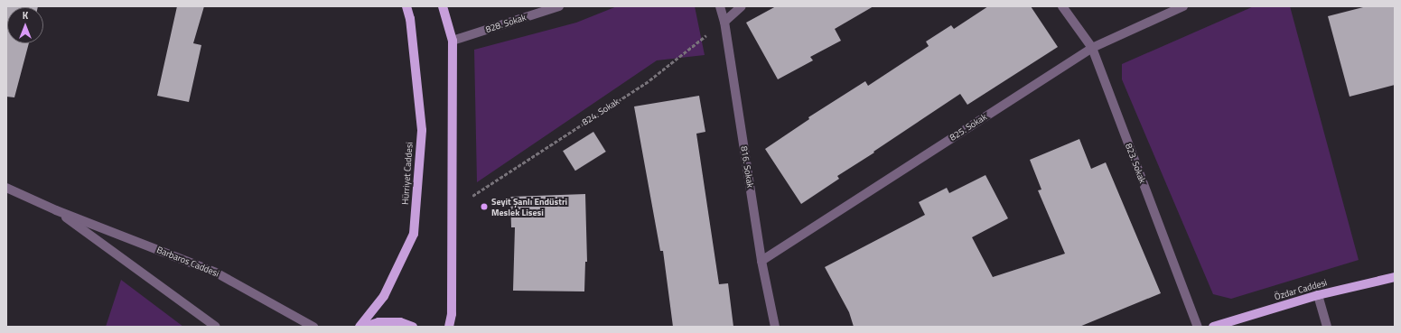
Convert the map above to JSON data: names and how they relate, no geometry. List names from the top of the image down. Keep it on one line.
{"streets":{"main road":["Hürriyet Caddesi","Özdar Caddesi"],"street":["828. Sokak","825. Sokak","823. Sokak","816. Sokak","Barbaros Caddesi"],"path":["824. Sokak"]},"crossings":[["824. Sokak","816. Sokak"],["825. Sokak","823. Sokak"],["825. Sokak","816. Sokak"]],"places":["Seyit Şanlı Endüstri Meslek Lisesi"],"north":"top"}
